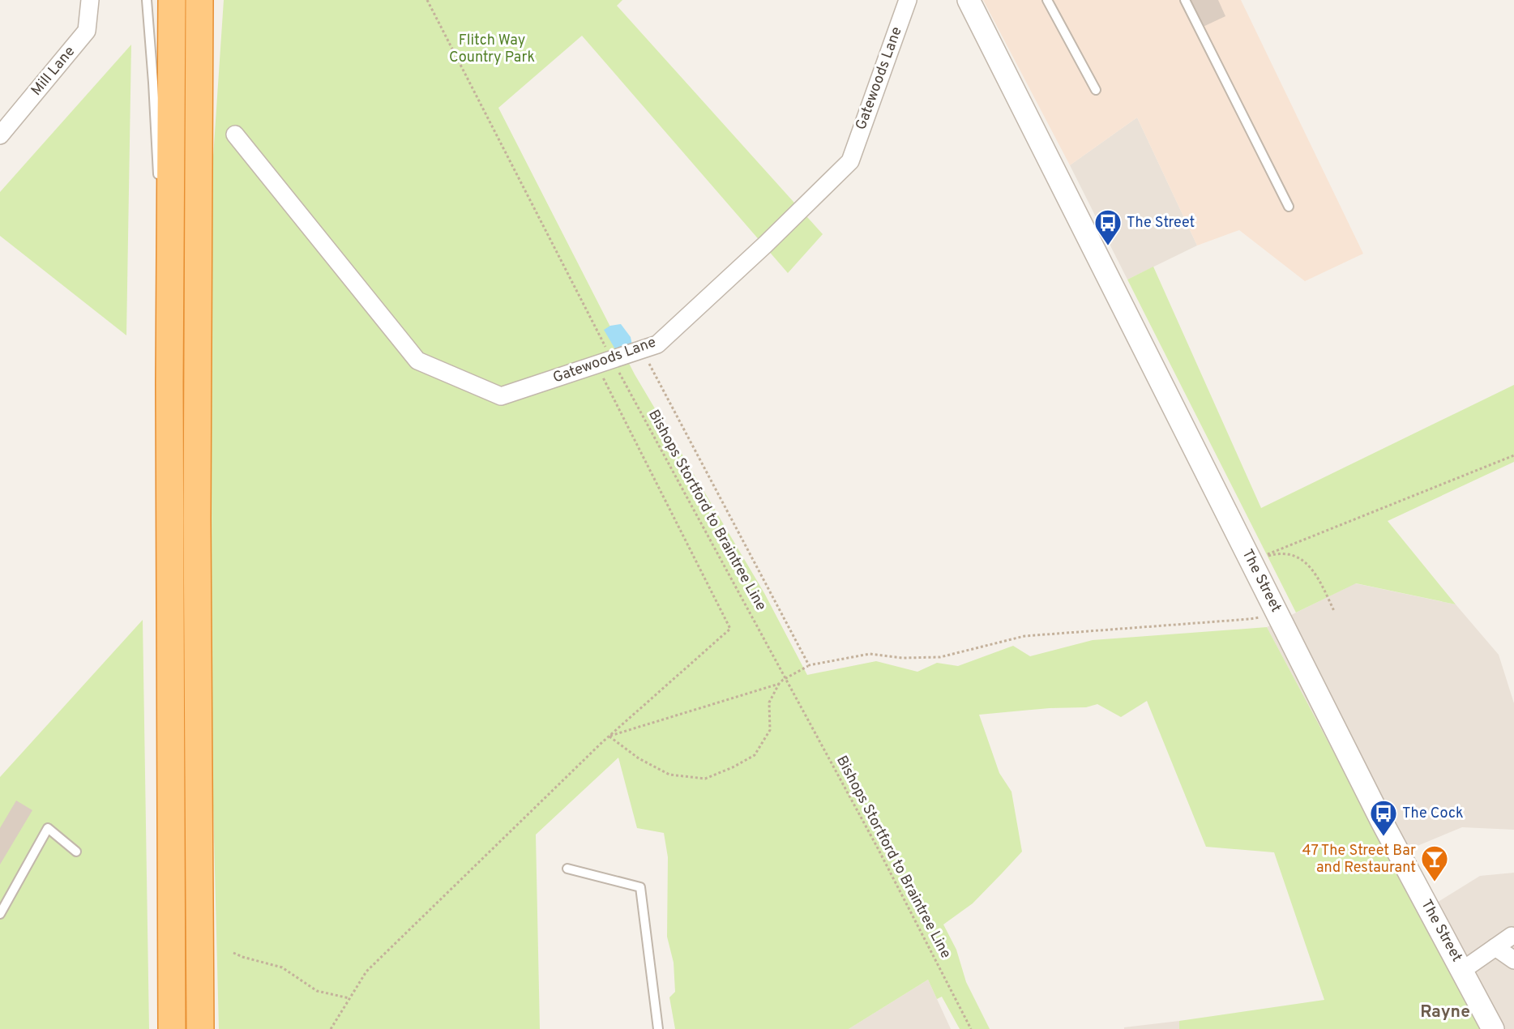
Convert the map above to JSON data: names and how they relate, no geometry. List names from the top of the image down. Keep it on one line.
{"streets":{"street":["Mill Lane","Gatewoods Lane","The Street"],"path":["Bishops Stortford to Braintree Line"]},"crossings":[["Gatewoods Lane","Bishops Stortford to Braintree Line"]],"districts":["Rayne"],"parks":["Flitch Way Country Park"],"places":{"bus stop":["The Street","The Cock"],"bar":["47 The Street Bar and Restaurant"]}}
